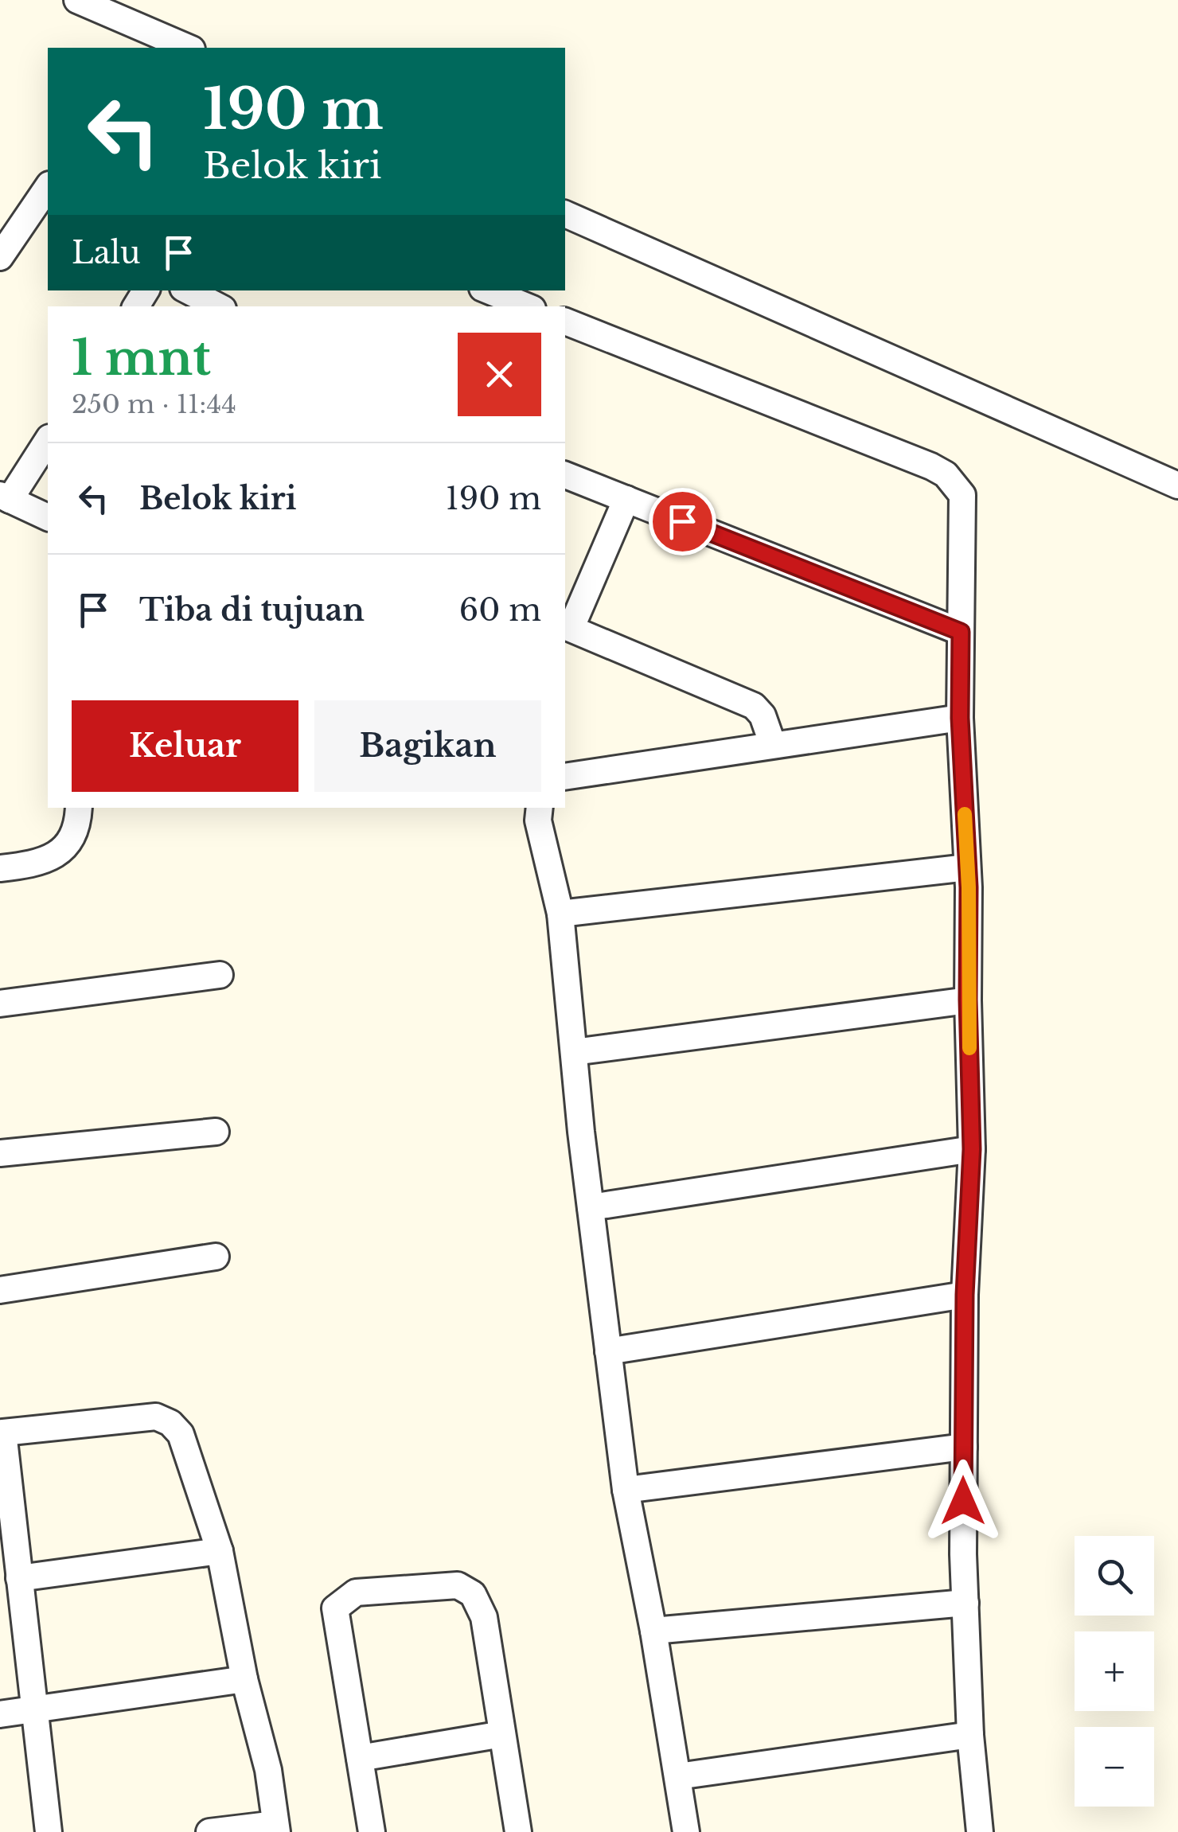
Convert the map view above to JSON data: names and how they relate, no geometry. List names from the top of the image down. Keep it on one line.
{"page":{"turn":["190 m","Belok kiri"],"then":"Lalu","heading":["1 mnt","250 m · 11:44"],"list":[{"name":"Belok kiri","value":"190 m"},{"name":"Tiba di tujuan","value":"60 m"}],"buttons":["Keluar","Bagikan"],"map_buttons":["+","−"]}}
